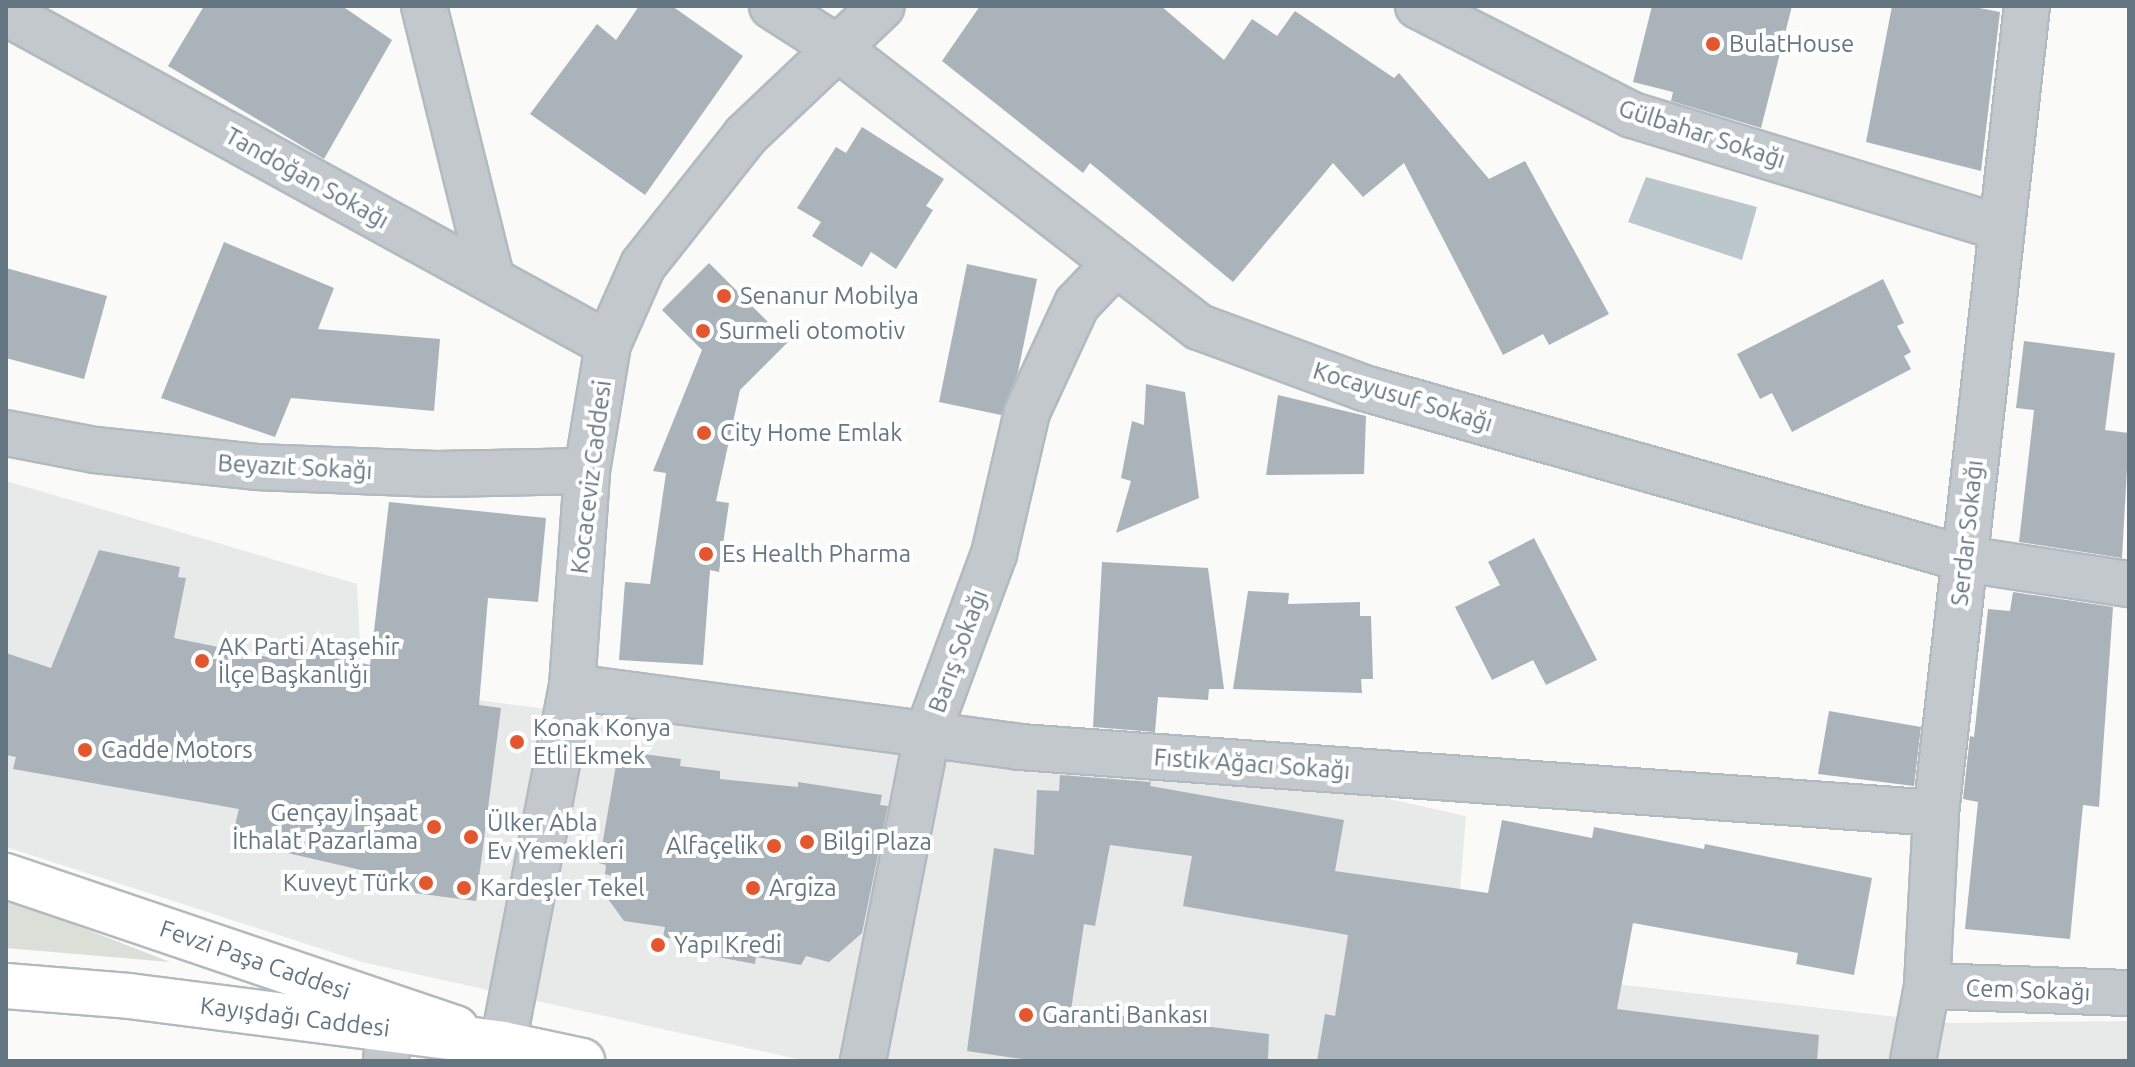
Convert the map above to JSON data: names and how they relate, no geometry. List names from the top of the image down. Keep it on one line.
{"streets":{"main road":["Fevzi Paşa Caddesi","Kayışdağı Caddesi"],"street":["Gülbahar Sokağı","Tandoğan Sokağı","Kocayusuf Sokağı","Beyazıt Sokağı","Kocaceviz Caddesi","Serdar Sokağı","Barış Sokağı","Fıstık Ağacı Sokağı","Cem Sokağı"]},"crossings":[["Gülbahar Sokağı","Serdar Sokağı"],["Tandoğan Sokağı","Kocaceviz Caddesi"],["Kocayusuf Sokağı","Kocaceviz Caddesi"],["Kocayusuf Sokağı","Serdar Sokağı"],["Kocayusuf Sokağı","Barış Sokağı"],["Beyazıt Sokağı","Kocaceviz Caddesi"],["Kocaceviz Caddesi","Fıstık Ağacı Sokağı"],["Kocaceviz Caddesi","Fevzi Paşa Caddesi"],["Kocaceviz Caddesi","Kayışdağı Caddesi"],["Serdar Sokağı","Fıstık Ağacı Sokağı"],["Serdar Sokağı","Cem Sokağı"],["Barış Sokağı","Fıstık Ağacı Sokağı"],["Fevzi Paşa Caddesi","Kayışdağı Caddesi"]],"places":["BulatHouse","Senanur Mobilya","Surmeli otomotiv","City Home Emlak","Es Health Pharma","AK Parti Ataşehir İlçe Başkanlığı","Konak Konya Etli Ekmek","Cadde Motors","Gençay İnşaat İthalat Pazarlama","Ülker Abla Ev Yemekleri","Bilgi Plaza","Alfaçelik","Kuveyt Türk","Kardeşler Tekel","Argiza","Yapı Kredi","Garanti Bankası"]}
